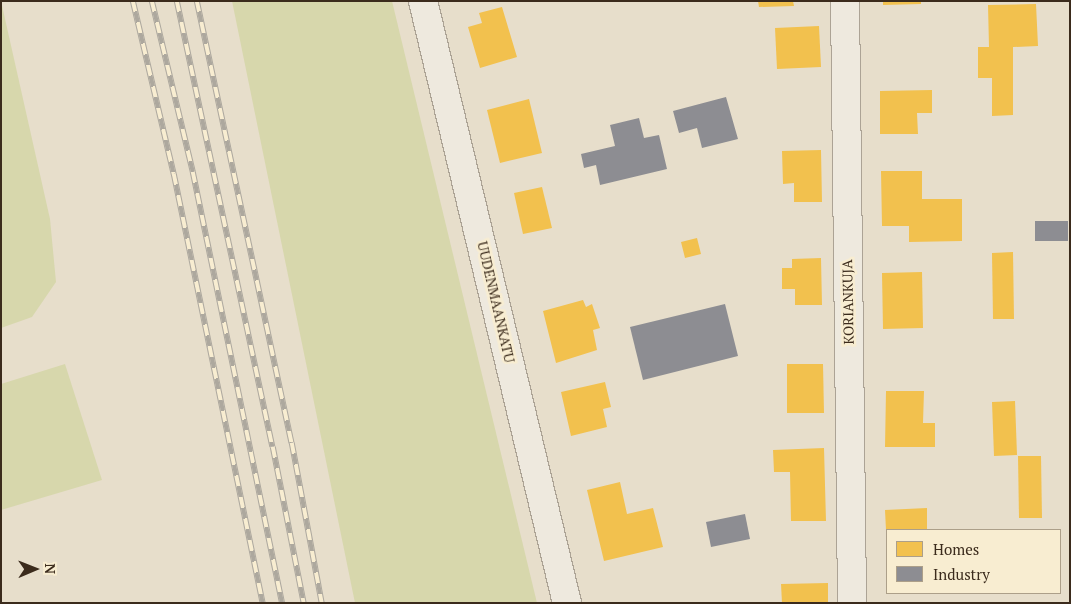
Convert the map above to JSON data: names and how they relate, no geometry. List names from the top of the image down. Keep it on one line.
{"streets":{"street":["UUDENMAANKATU","KORIANKUJA"]},"legend":["Homes","Industry"],"north":"right"}
